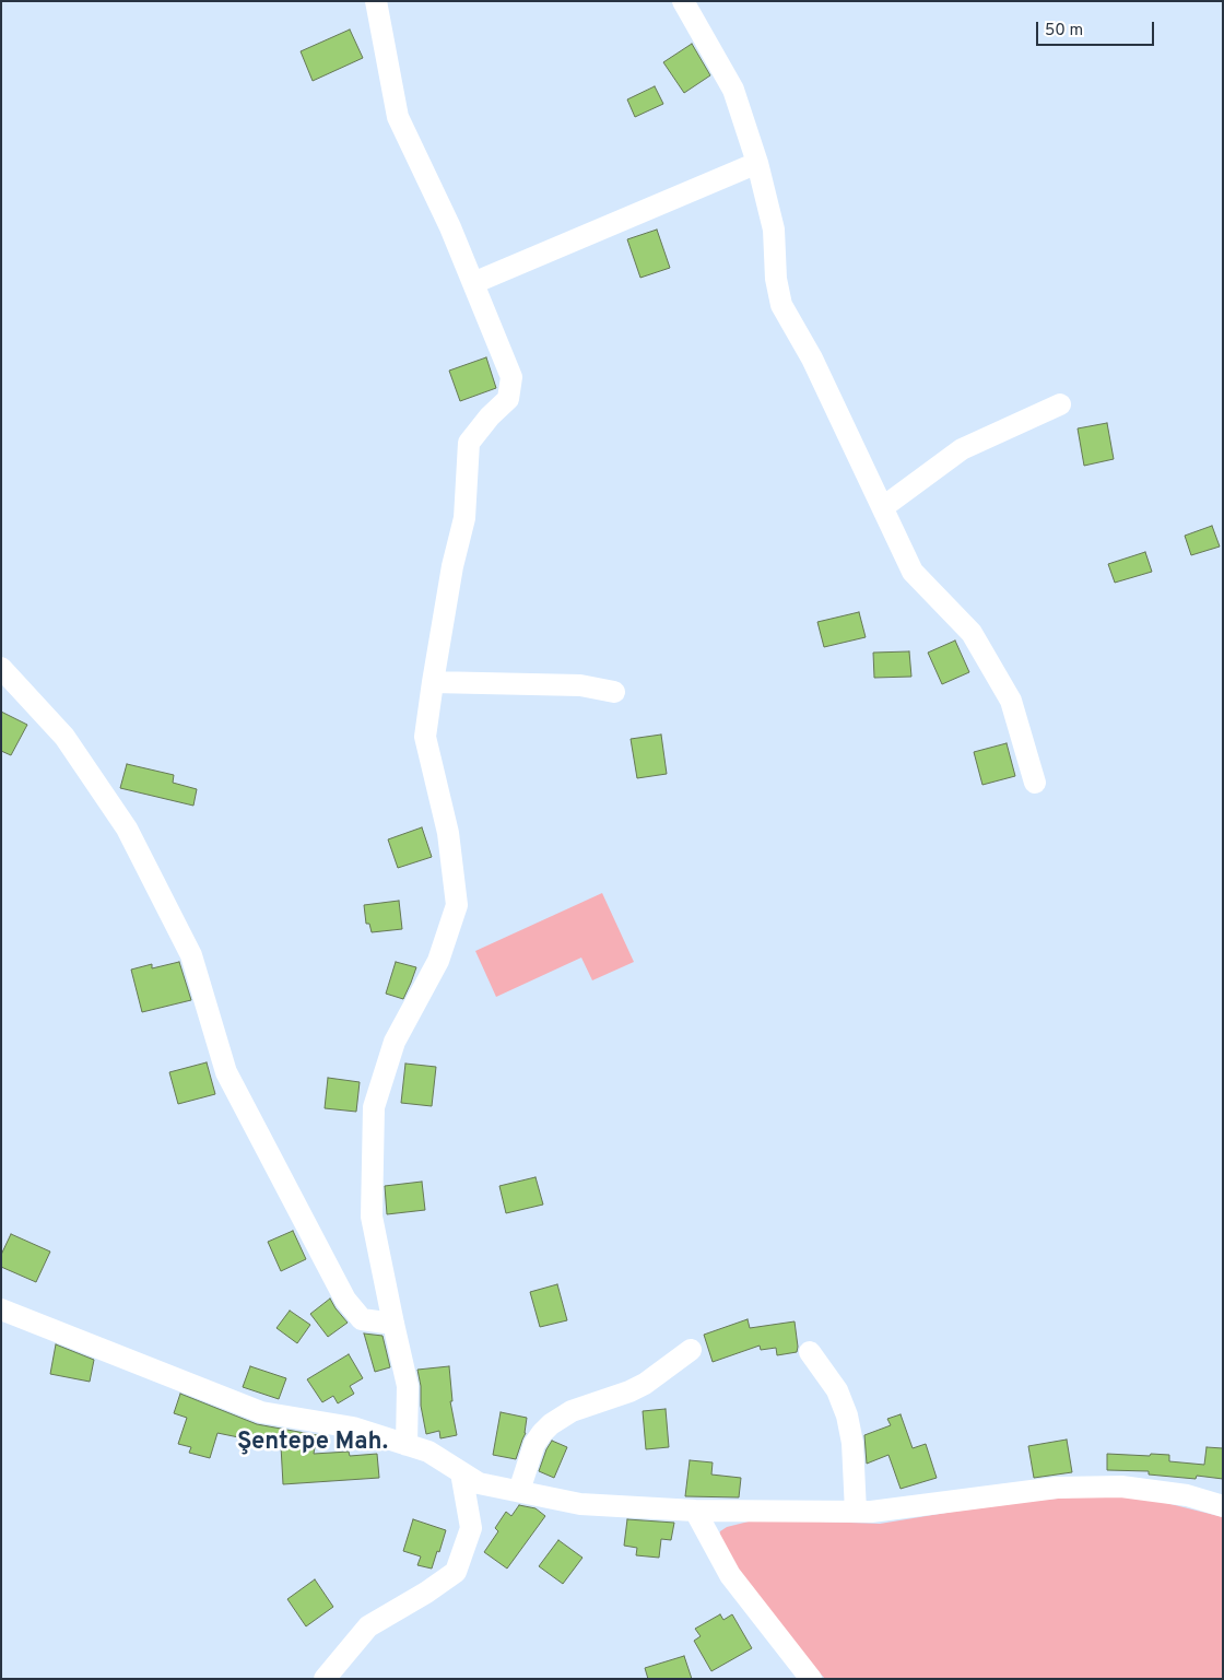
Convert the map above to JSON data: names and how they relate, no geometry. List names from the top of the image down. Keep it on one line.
{"districts":["Şentepe Mah."],"scale_bar":"50 m"}
